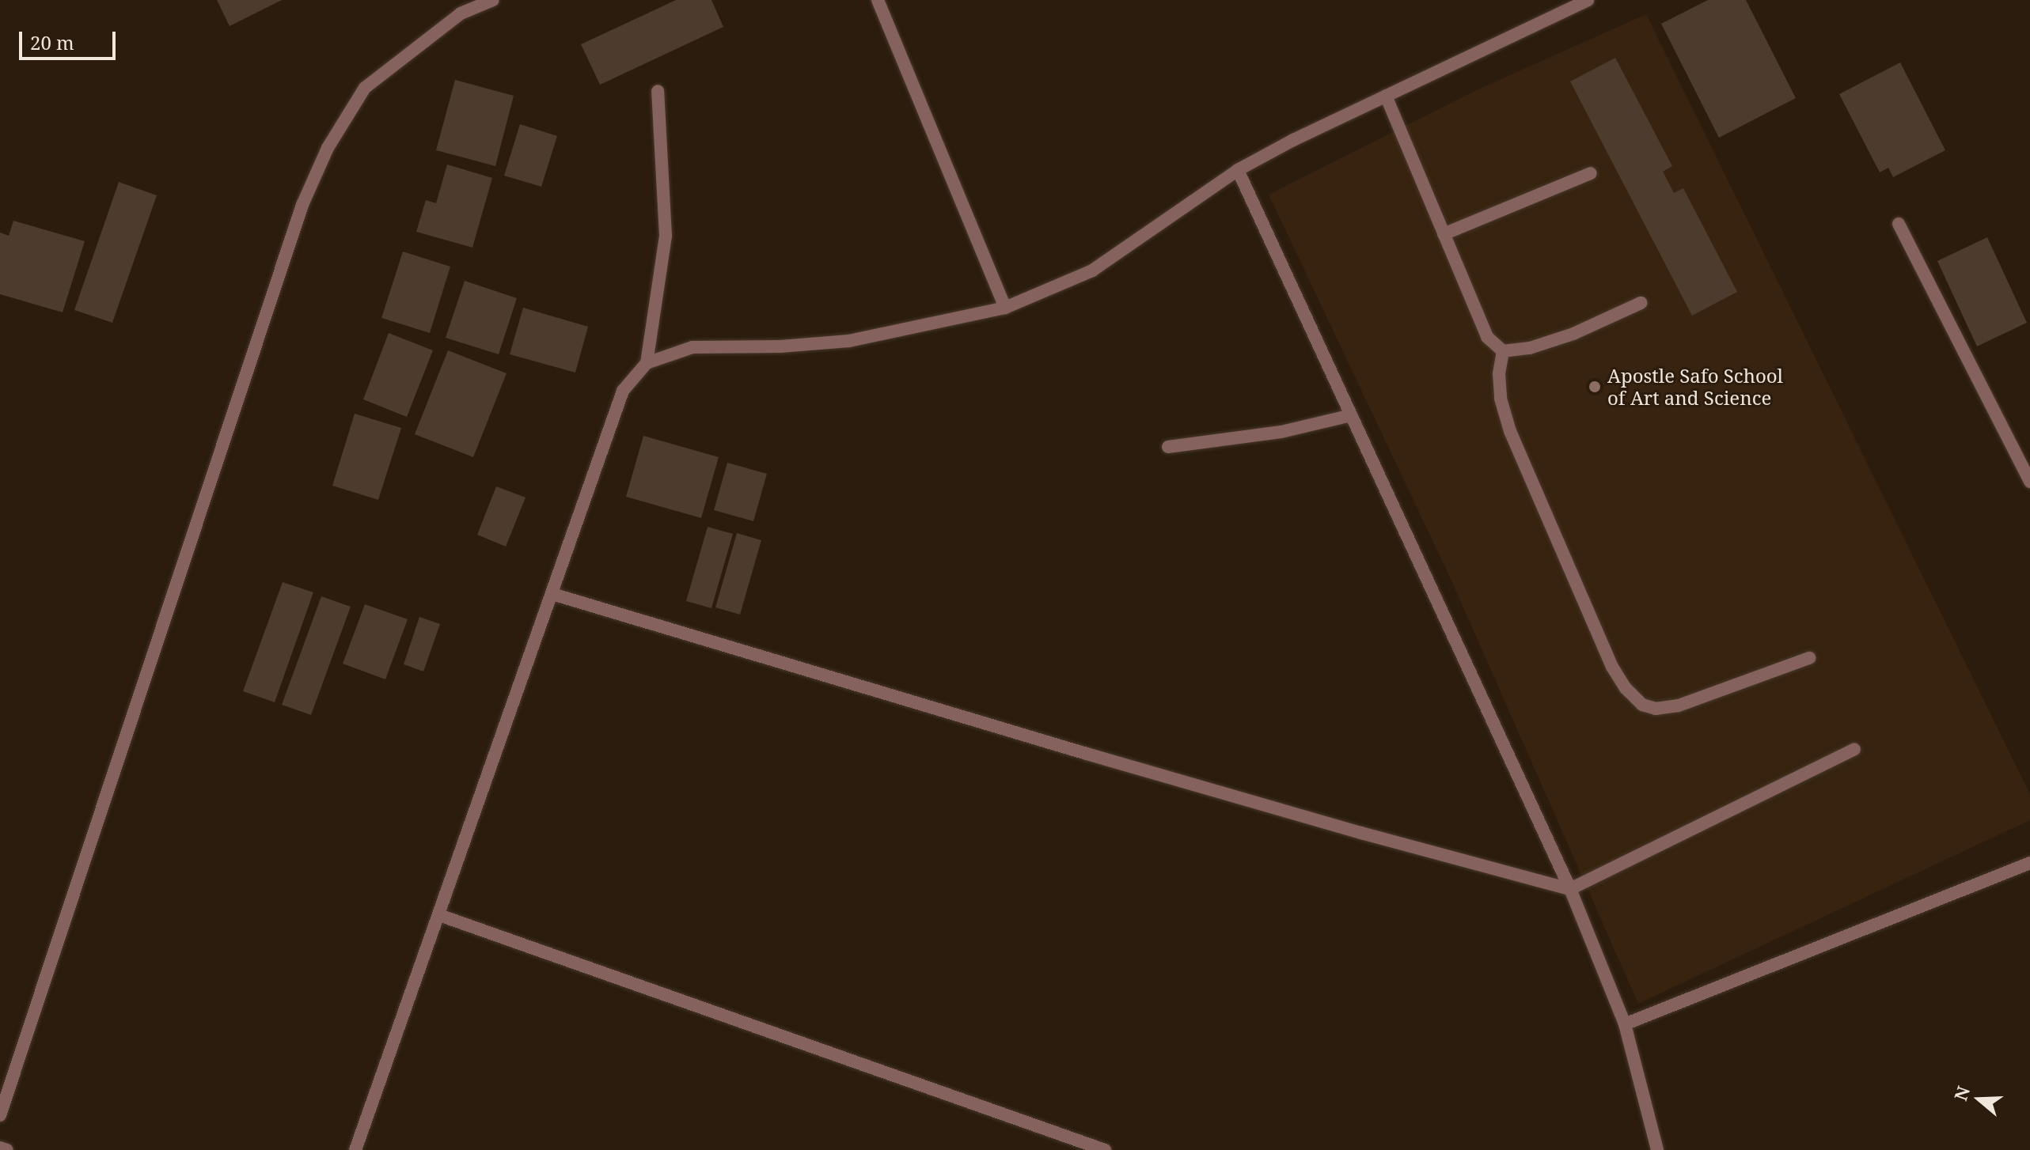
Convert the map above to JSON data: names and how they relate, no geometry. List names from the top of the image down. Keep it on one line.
{"places":["Apostle Safo School of Art and Science"],"scale_bar":"20 m","north":"left"}
